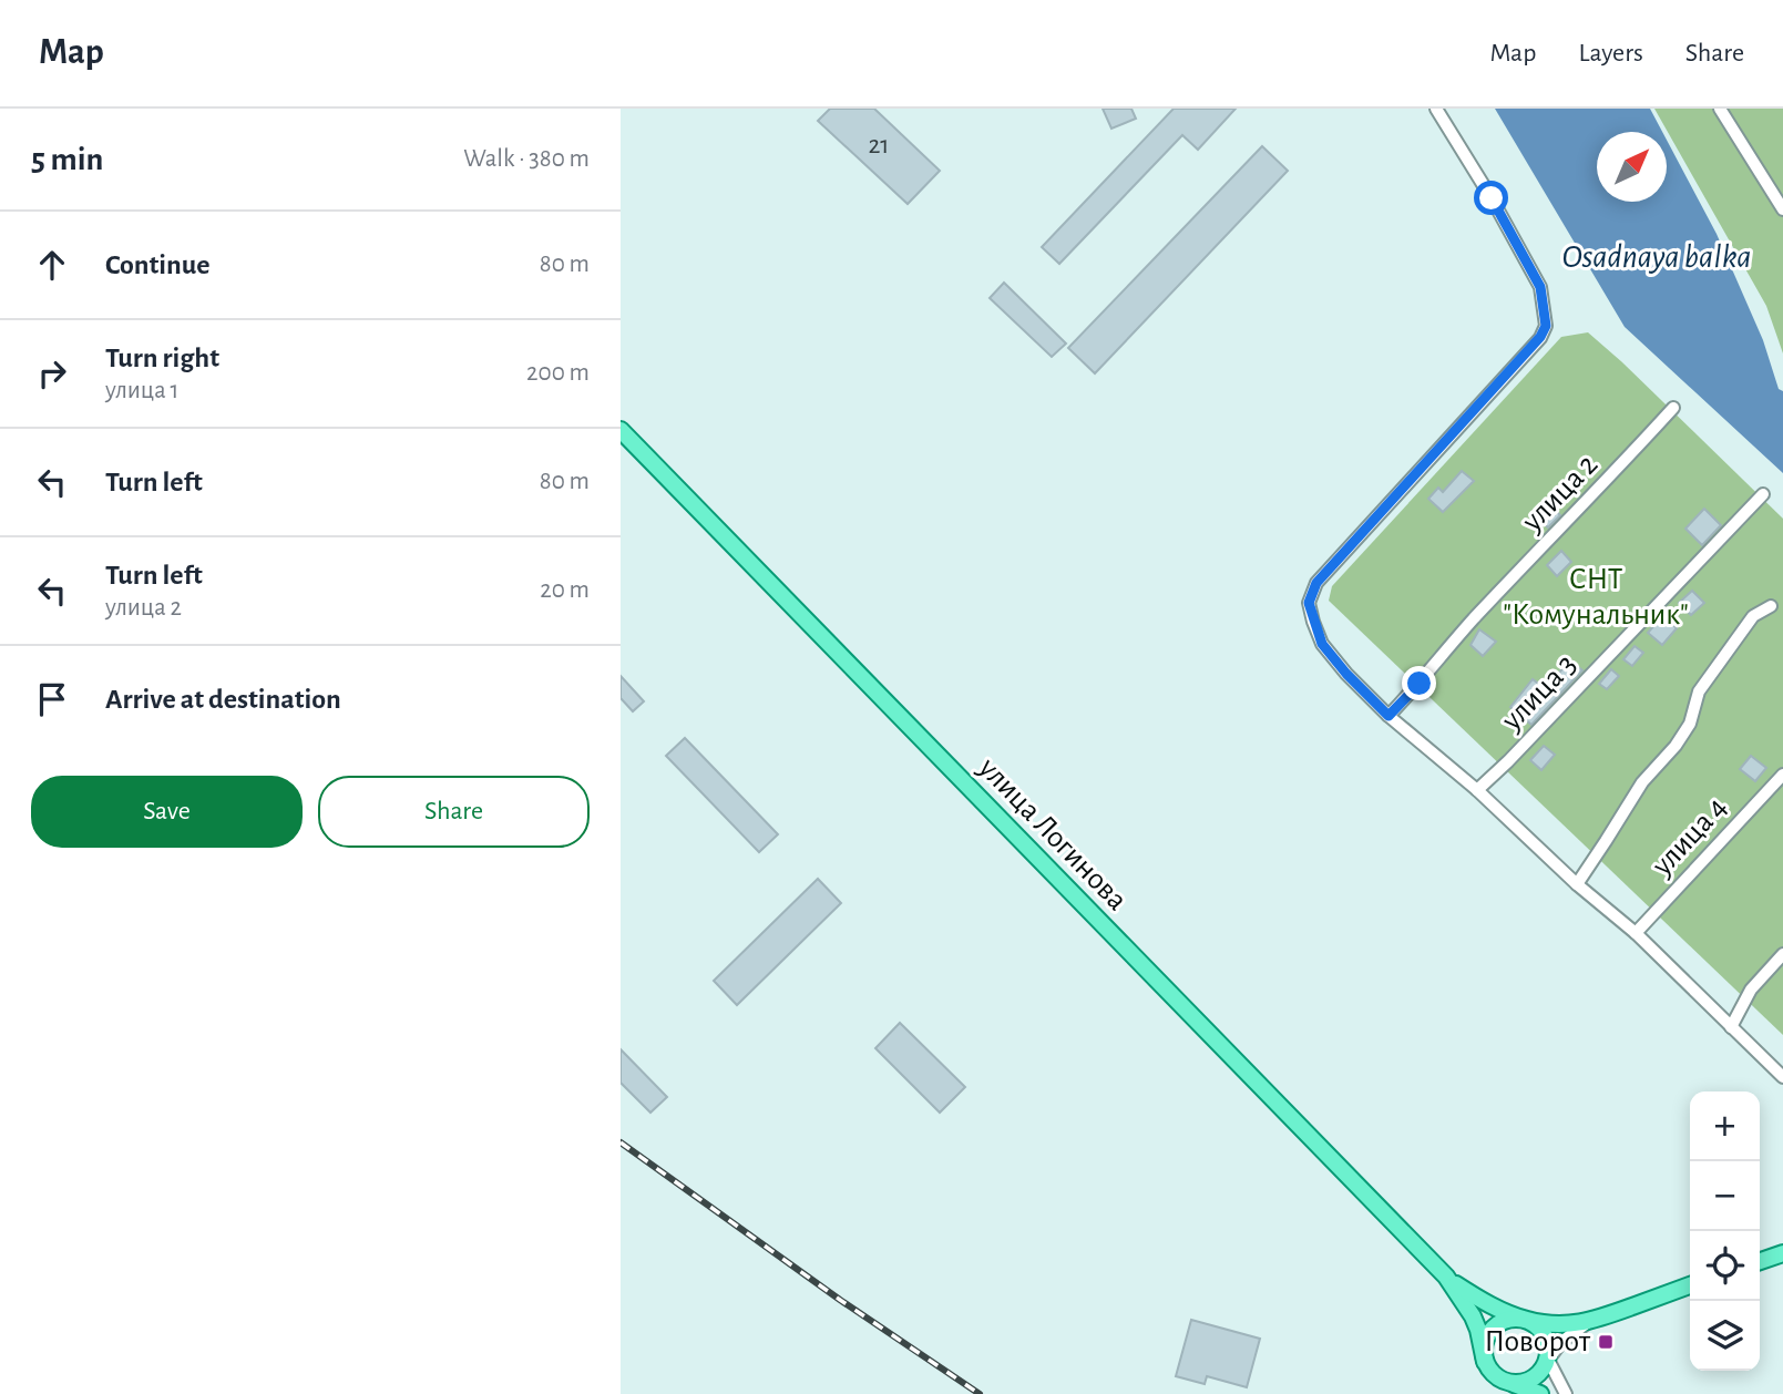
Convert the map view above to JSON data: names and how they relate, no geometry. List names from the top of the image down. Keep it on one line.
{"streets":{"main road":["улица Логинова"],"street":["улица 2","улица 3","улица 4"]},"water":["Osadnaya balka"],"parks":["СНТ \"Комунальник\""],"places":{"transit":["Поворот"]},"house_numbers":["21"],"north":"top right","page":{"header":"Map","nav":["Map","Layers","Share"],"heading":["5 min","Walk · 380 m"],"list":[["Continue","80 m"],["Turn right","улица 1","200 m"],["Turn left","80 m"],["Turn left","улица 2","20 m"],"Arrive at destination"],"buttons":["Save","Share"],"map_buttons":["+","−"]}}
